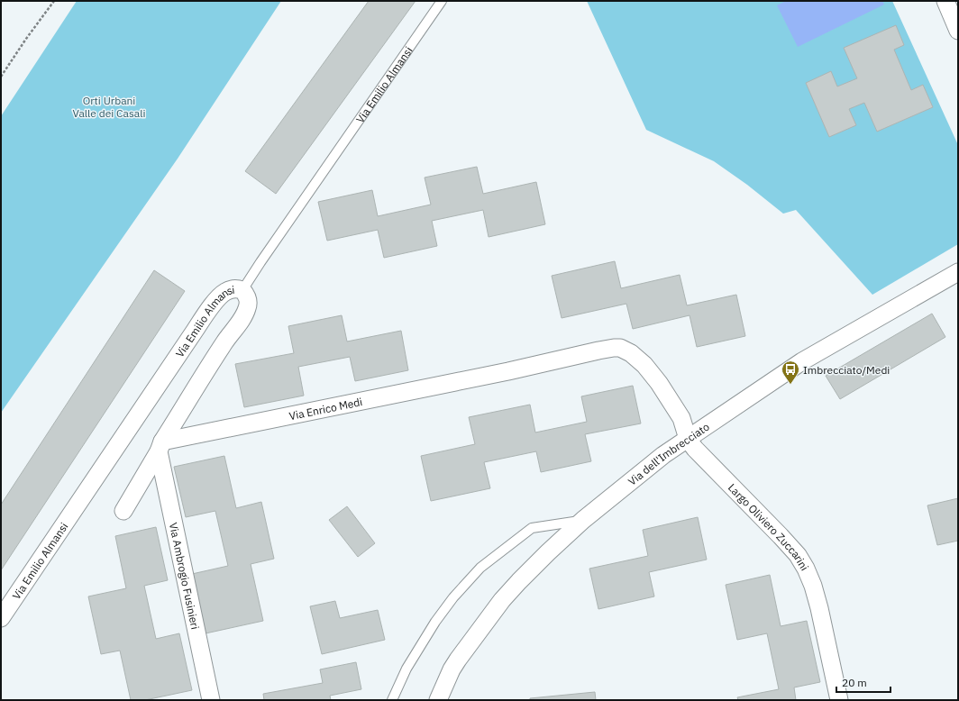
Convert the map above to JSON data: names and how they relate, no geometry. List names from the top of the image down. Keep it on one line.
{"streets":{"street":["Via Emilio Almansi","Via Enrico Medi","Via dell'Imbrecciato","Largo Oliviero Zuccarini","Via Ambrogio Fusinieri"]},"crossings":[["Via Enrico Medi","Largo Oliviero Zuccarini"],["Via Enrico Medi","Via Ambrogio Fusinieri"],["Via dell'Imbrecciato","Largo Oliviero Zuccarini"]],"parks":["Orti Urbani Valle dei Casali"],"places":{"bus stop":["Imbrecciato/Medi"]},"scale_bar":"20 m"}
